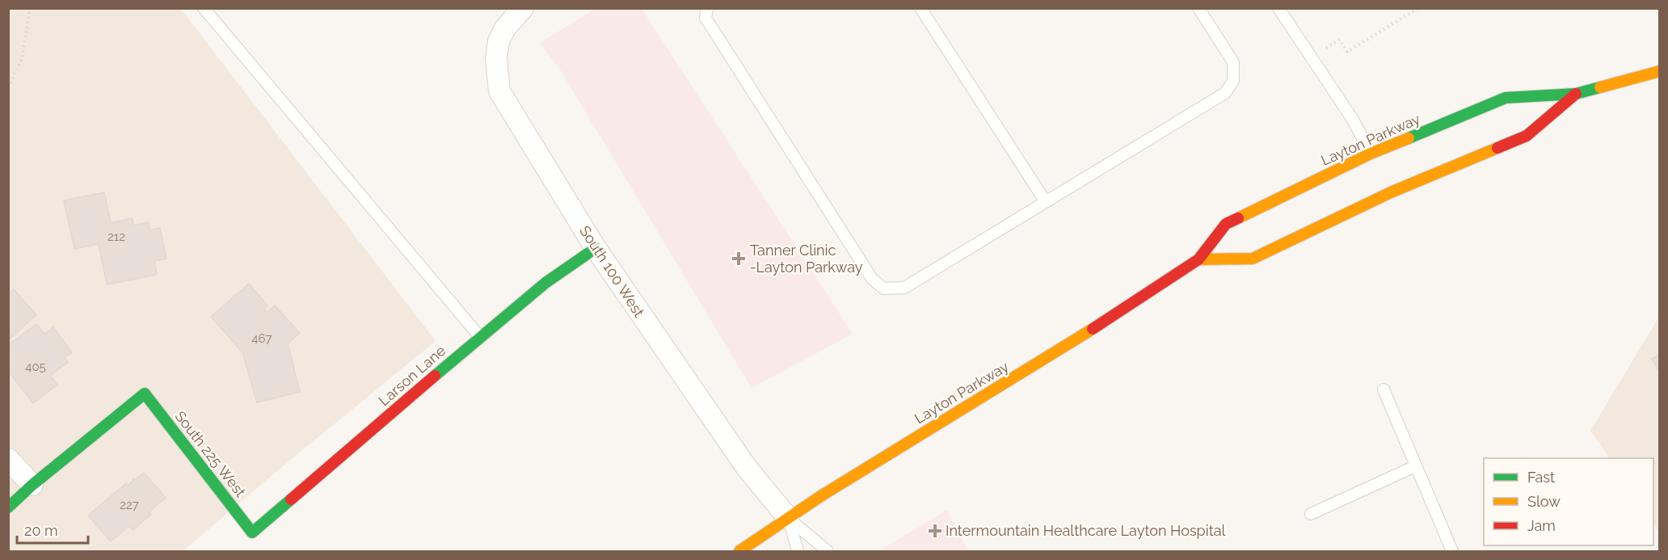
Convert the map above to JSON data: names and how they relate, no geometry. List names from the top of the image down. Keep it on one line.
{"streets":{"main road":["Layton Parkway","Larson Lane","South 225 West"],"street":["South 100 West"]},"crossings":[["Layton Parkway","South 100 West"],["South 100 West","Larson Lane"],["Larson Lane","South 225 West"]],"places":{"health":["Tanner Clinic -Layton Parkway","Intermountain Healthcare Layton Hospital"]},"house_numbers":["212","467","405","227"],"legend":["Fast","Slow","Jam"],"scale_bar":"20 m"}
